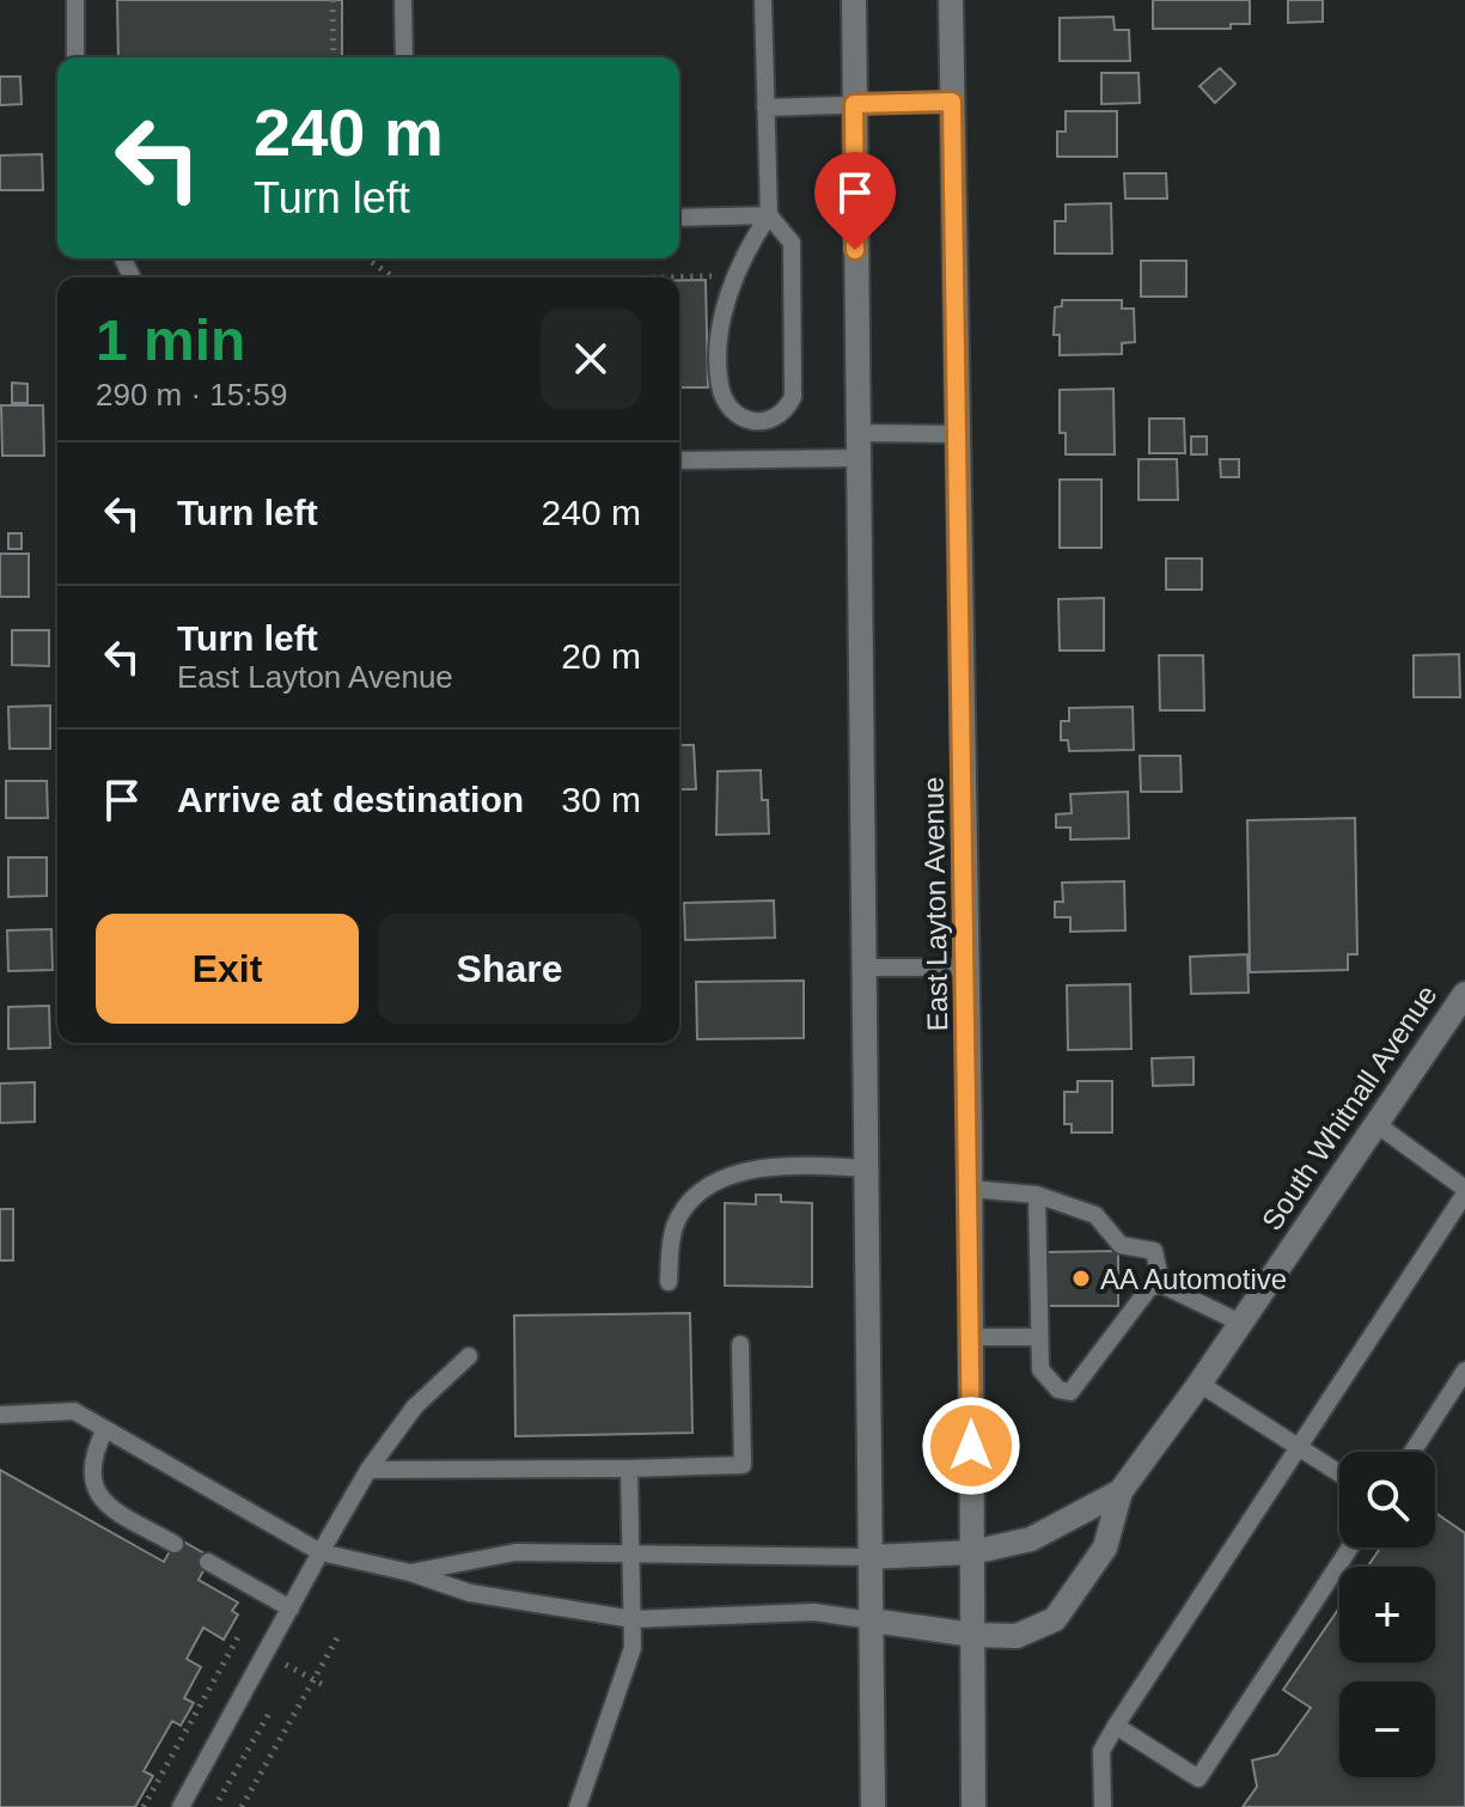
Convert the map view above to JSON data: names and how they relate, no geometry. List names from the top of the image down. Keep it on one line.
{"streets":{"main road":["East Layton Avenue","South Whitnall Avenue"]},"crossings":[["East Layton Avenue","South Whitnall Avenue"]],"places":["AA Automotive"],"page":{"turn":["240 m","Turn left"],"heading":["1 min","290 m · 15:59"],"list":[{"name":"Turn left","value":"240 m"},{"name":"Turn left","note":"East Layton Avenue","value":"20 m"},{"name":"Arrive at destination","value":"30 m"}],"buttons":["Exit","Share"],"map_buttons":["+","−"]}}
